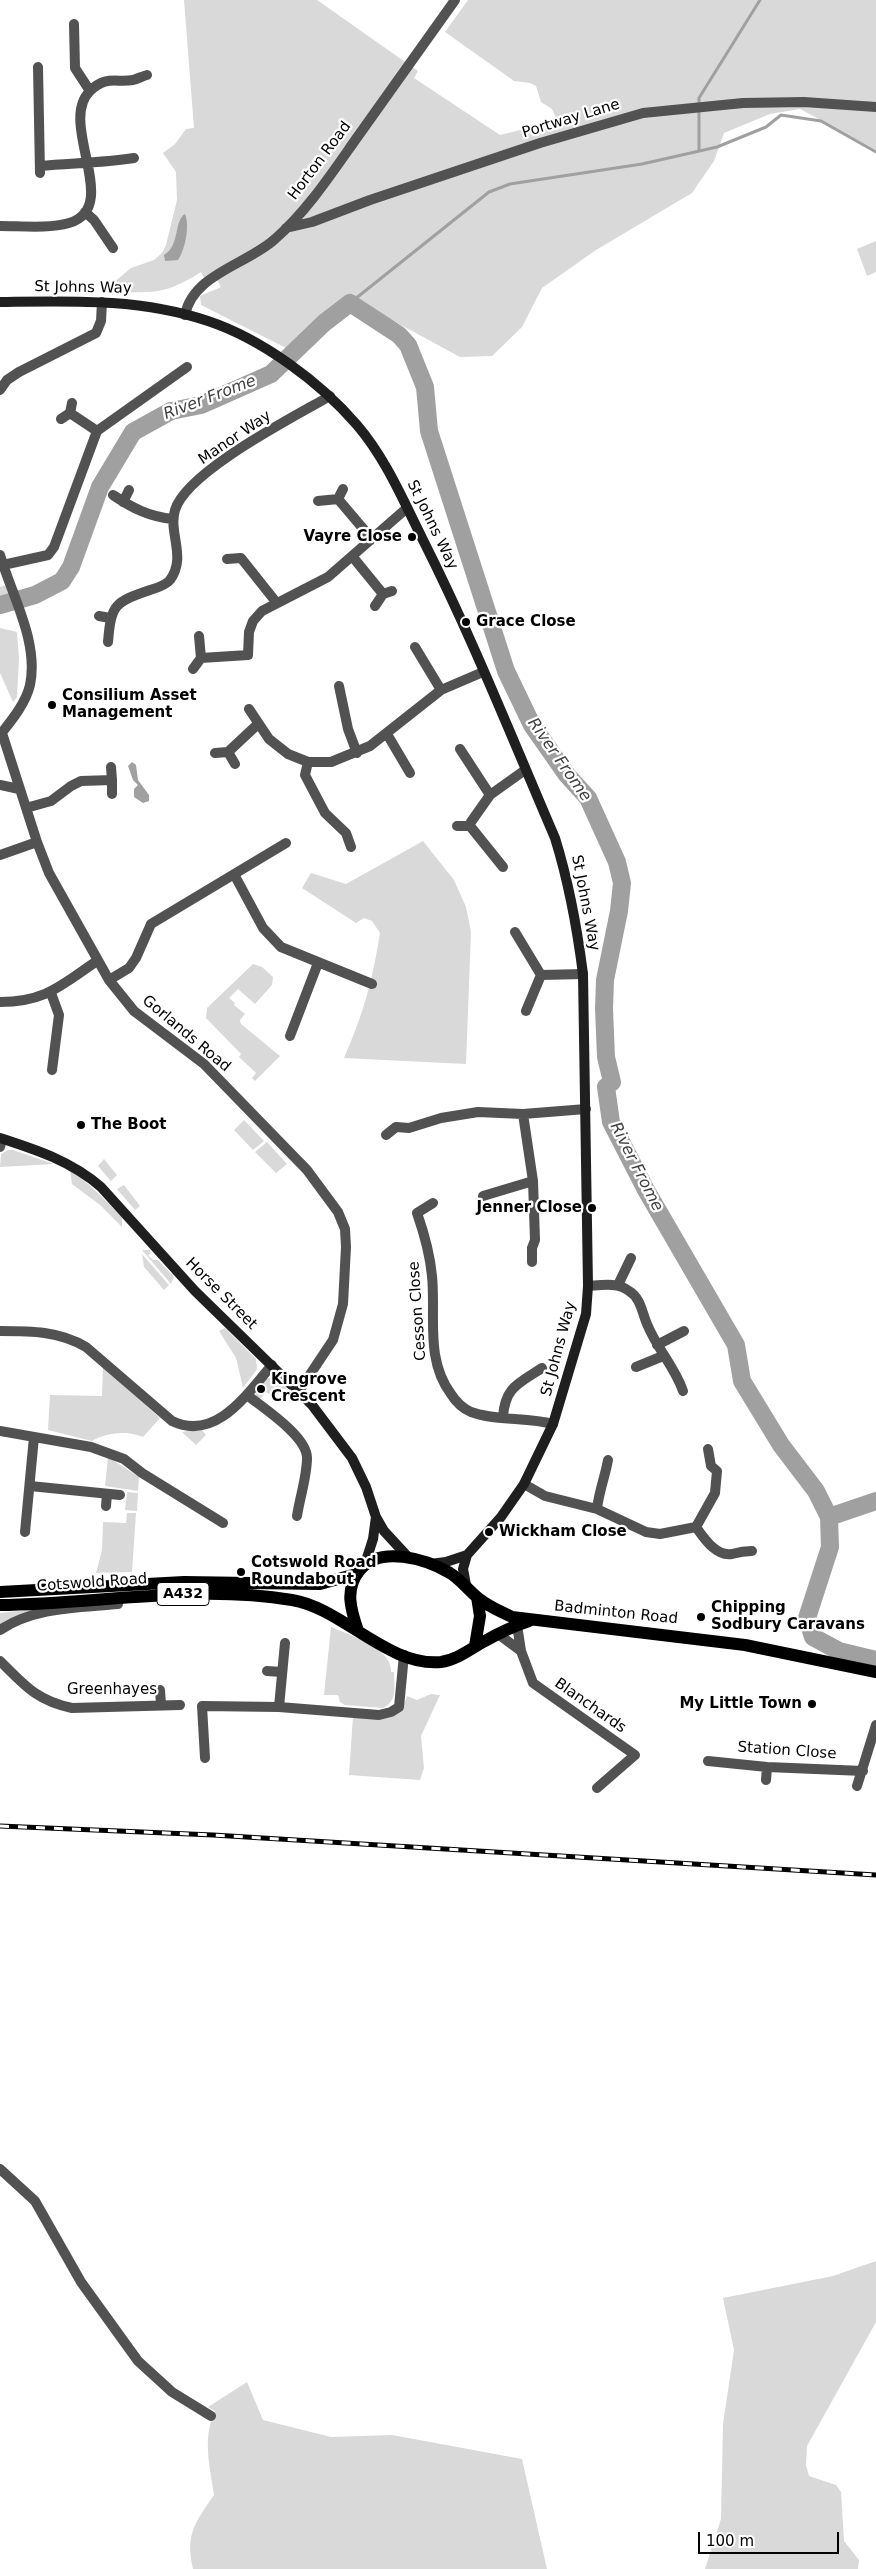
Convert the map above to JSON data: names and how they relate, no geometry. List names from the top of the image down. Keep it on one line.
{"streets":{"main road":["Cotswold Road","A432","Badminton Road"],"street":["Portway Lane","Horton Road","St Johns Way","Manor Way","Gorlands Road","Horse Street","Cesson Close","Greenhayes","Blanchards","Station Close"]},"crossings":[["Portway Lane","Horton Road"],["Horton Road","St Johns Way"],["St Johns Way","Manor Way"],["St Johns Way","Cesson Close"],["Gorlands Road","Horse Street"],["Horse Street","Cotswold Road"],["Horse Street","A432"],["Horse Street","Badminton Road"],["Cotswold Road","A432"],["Cotswold Road","Badminton Road"],["A432","Badminton Road"],["A432","Blanchards"],["Badminton Road","Blanchards"]],"water":["River Frome"],"places":["Vayre Close","Grace Close","Consilium Asset Management","The Boot","Jenner Close","Kingrove Crescent","Wickham Close","Cotswold Road Roundabout","Chipping Sodbury Caravans","My Little Town"],"scale_bar":"100 m"}
